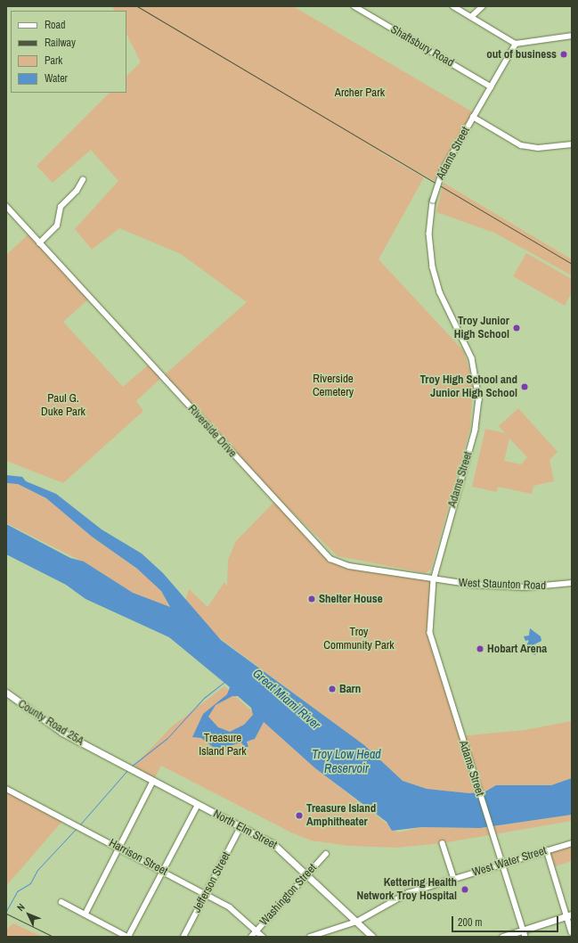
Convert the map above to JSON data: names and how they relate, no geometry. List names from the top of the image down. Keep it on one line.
{"streets":{"main road":["County Road 25A","North Elm Street"],"street":["Shaftsbury Road","Adams Street","Riverside Drive","West Staunton Road","Harrison Street","West Water Street","Jefferson Street","Washington Street"]},"crossings":[["Shaftsbury Road","Adams Street"],["Adams Street","Riverside Drive"],["Adams Street","West Staunton Road"],["Adams Street","West Water Street"],["Riverside Drive","West Staunton Road"],["County Road 25A","North Elm Street"],["North Elm Street","West Water Street"],["North Elm Street","Jefferson Street"],["North Elm Street","Washington Street"],["Harrison Street","Jefferson Street"],["Harrison Street","Washington Street"]],"water":["Great Miami River","Troy Low Head Reservoir"],"parks":["Archer Park","Riverside Cemetery","Paul G. Duke Park","Troy Community Park","Treasure Island Park"],"places":["out of business","Troy Junior High School","Troy High School and Junior High School","Shelter House","Hobart Arena","Barn","Treasure Island Amphitheater","Kettering Health Network Troy Hospital"],"legend":["Road","Railway","Park","Water"],"scale_bar":"200 m","north":"top left"}
